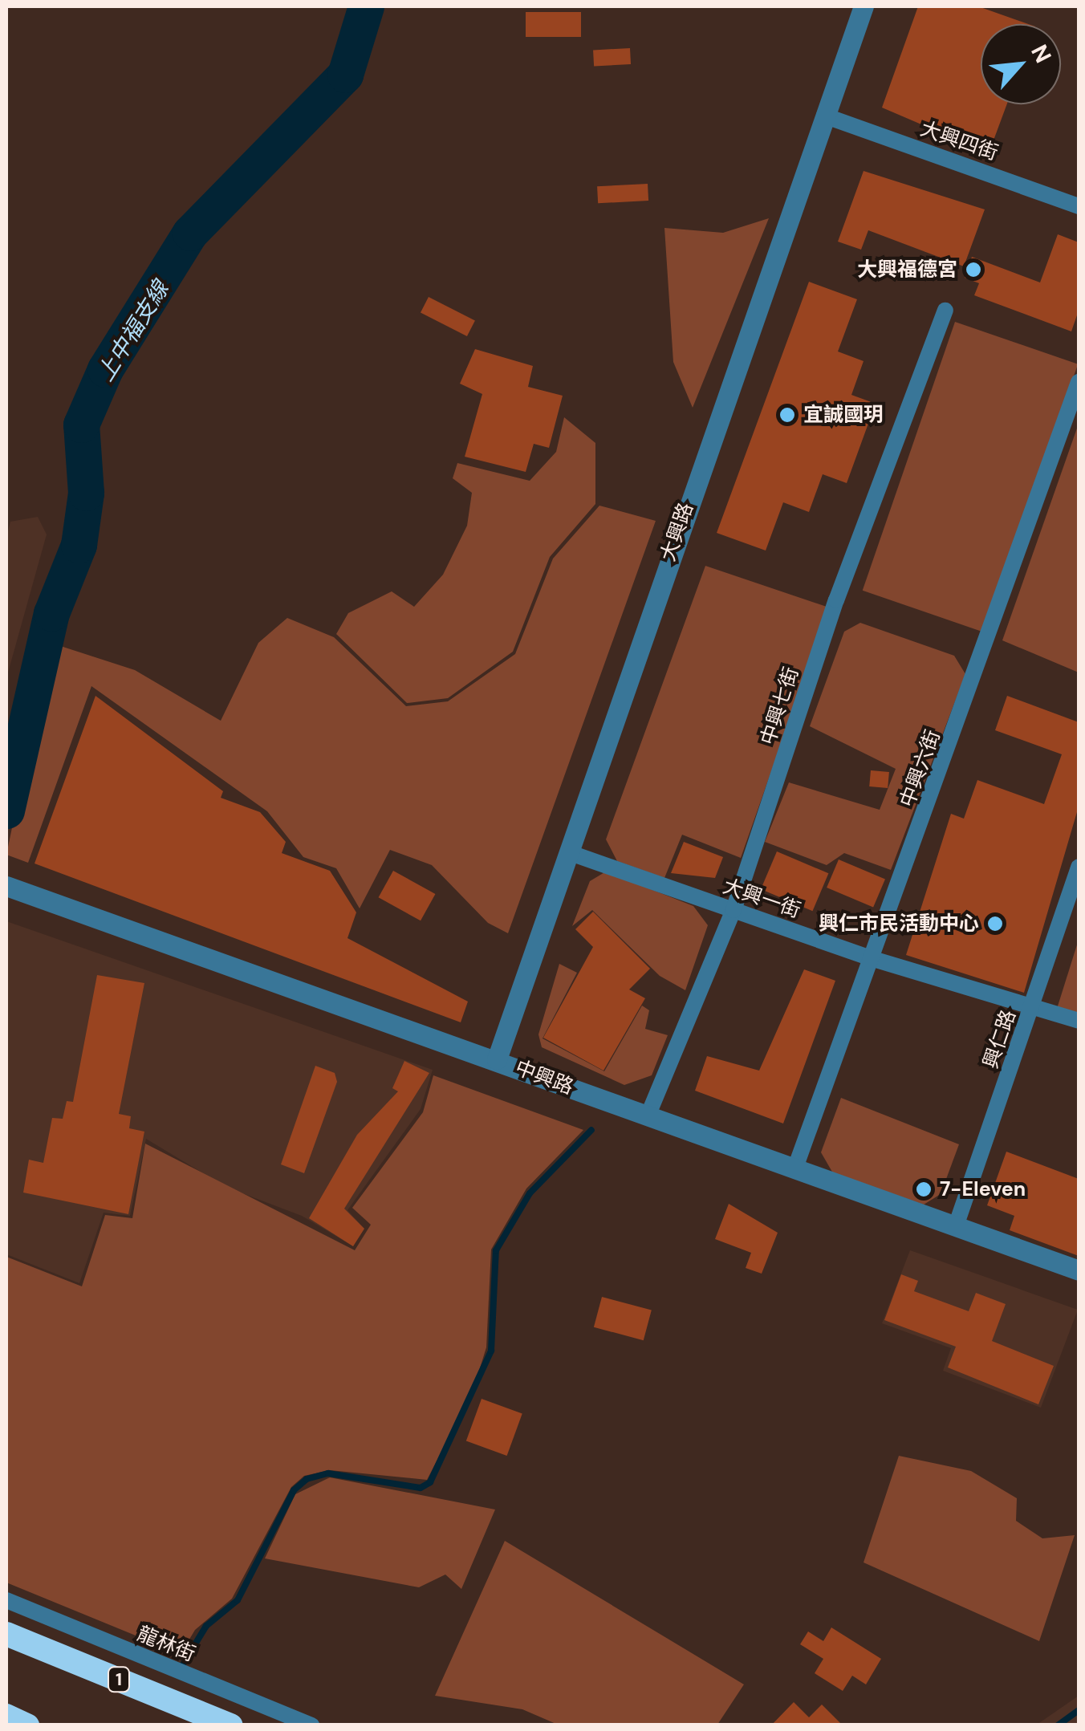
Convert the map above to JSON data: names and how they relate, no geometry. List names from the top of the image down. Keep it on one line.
{"streets":{"highway":["1"],"street":["大興四街","大興路","中興七街","中興六街","大興一街","興仁路","中興路","龍林街"]},"crossings":[["大興四街","大興路"],["大興路","大興一街"],["大興路","中興路"],["中興七街","大興一街"],["中興七街","中興路"],["中興六街","大興一街"],["中興六街","中興路"],["大興一街","興仁路"],["興仁路","中興路"]],"water":["上中福支線"],"places":["大興福德宮","宜誠國玥","興仁市民活動中心","7-Eleven"],"north":"top right"}
